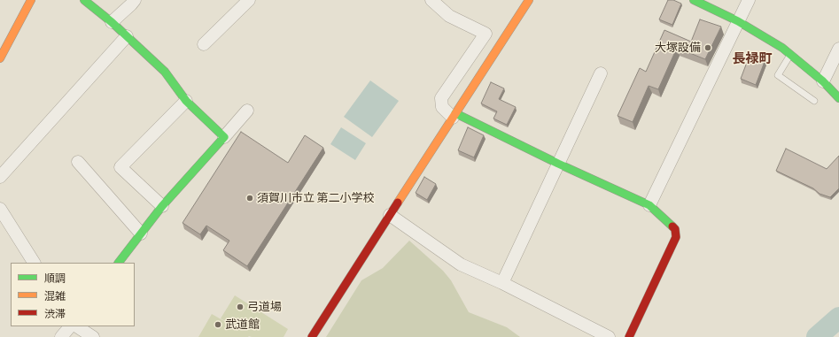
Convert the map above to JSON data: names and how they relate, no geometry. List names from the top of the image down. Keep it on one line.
{"districts":["長禄町"],"places":["大塚設備","須賀川市立 第二小学校","弓道場","武道館"],"legend":["順調","混雑","渋滞"]}
